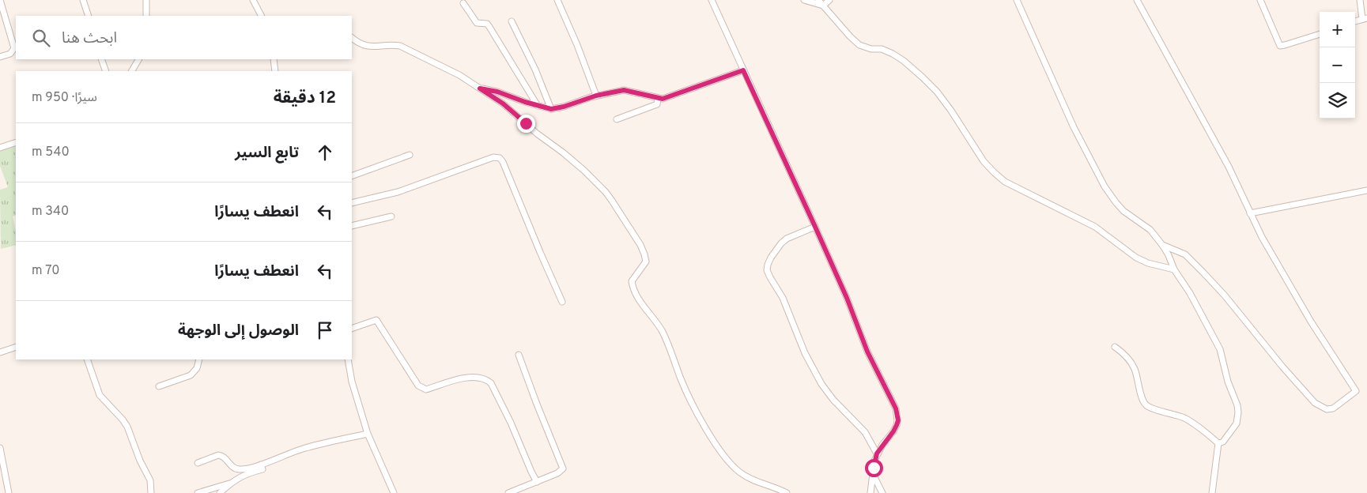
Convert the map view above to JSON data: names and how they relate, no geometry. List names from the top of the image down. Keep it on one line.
{"page":{"map_buttons":["+","−"],"search":"ابحث هنا","heading":["12 دقيقة","سيرًا · 950 m"],"list":[["تابع السير","540 m"],["انعطف يسارًا","340 m"],["انعطف يسارًا","70 m"],"الوصول إلى الوجهة"]}}
